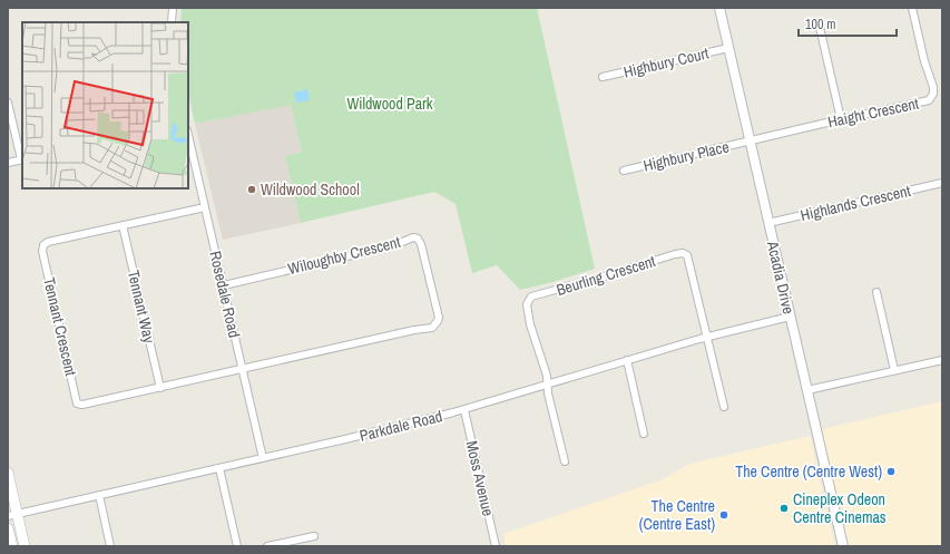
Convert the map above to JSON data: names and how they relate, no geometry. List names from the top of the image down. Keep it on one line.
{"streets":{"street":["Highbury Court","Haight Crescent","Highbury Place","Highlands Crescent","Wiloughby Crescent","Beurling Crescent","Acadia Drive","Rosedale Road","Tennant Way","Tennant Crescent","Parkdale Road","Moss Avenue"]},"crossings":[["Highbury Court","Acadia Drive"],["Haight Crescent","Highbury Place"],["Haight Crescent","Acadia Drive"],["Highbury Place","Acadia Drive"],["Highlands Crescent","Acadia Drive"],["Wiloughby Crescent","Rosedale Road"],["Wiloughby Crescent","Tennant Crescent"],["Beurling Crescent","Parkdale Road"],["Acadia Drive","Parkdale Road"],["Rosedale Road","Tennant Crescent"],["Rosedale Road","Parkdale Road"],["Tennant Way","Tennant Crescent"],["Parkdale Road","Moss Avenue"]],"parks":["Wildwood Park"],"places":["Wildwood School","The Centre (Centre West)","Cineplex Odeon Centre Cinemas","The Centre (Centre East)"],"scale_bar":"100 m"}
